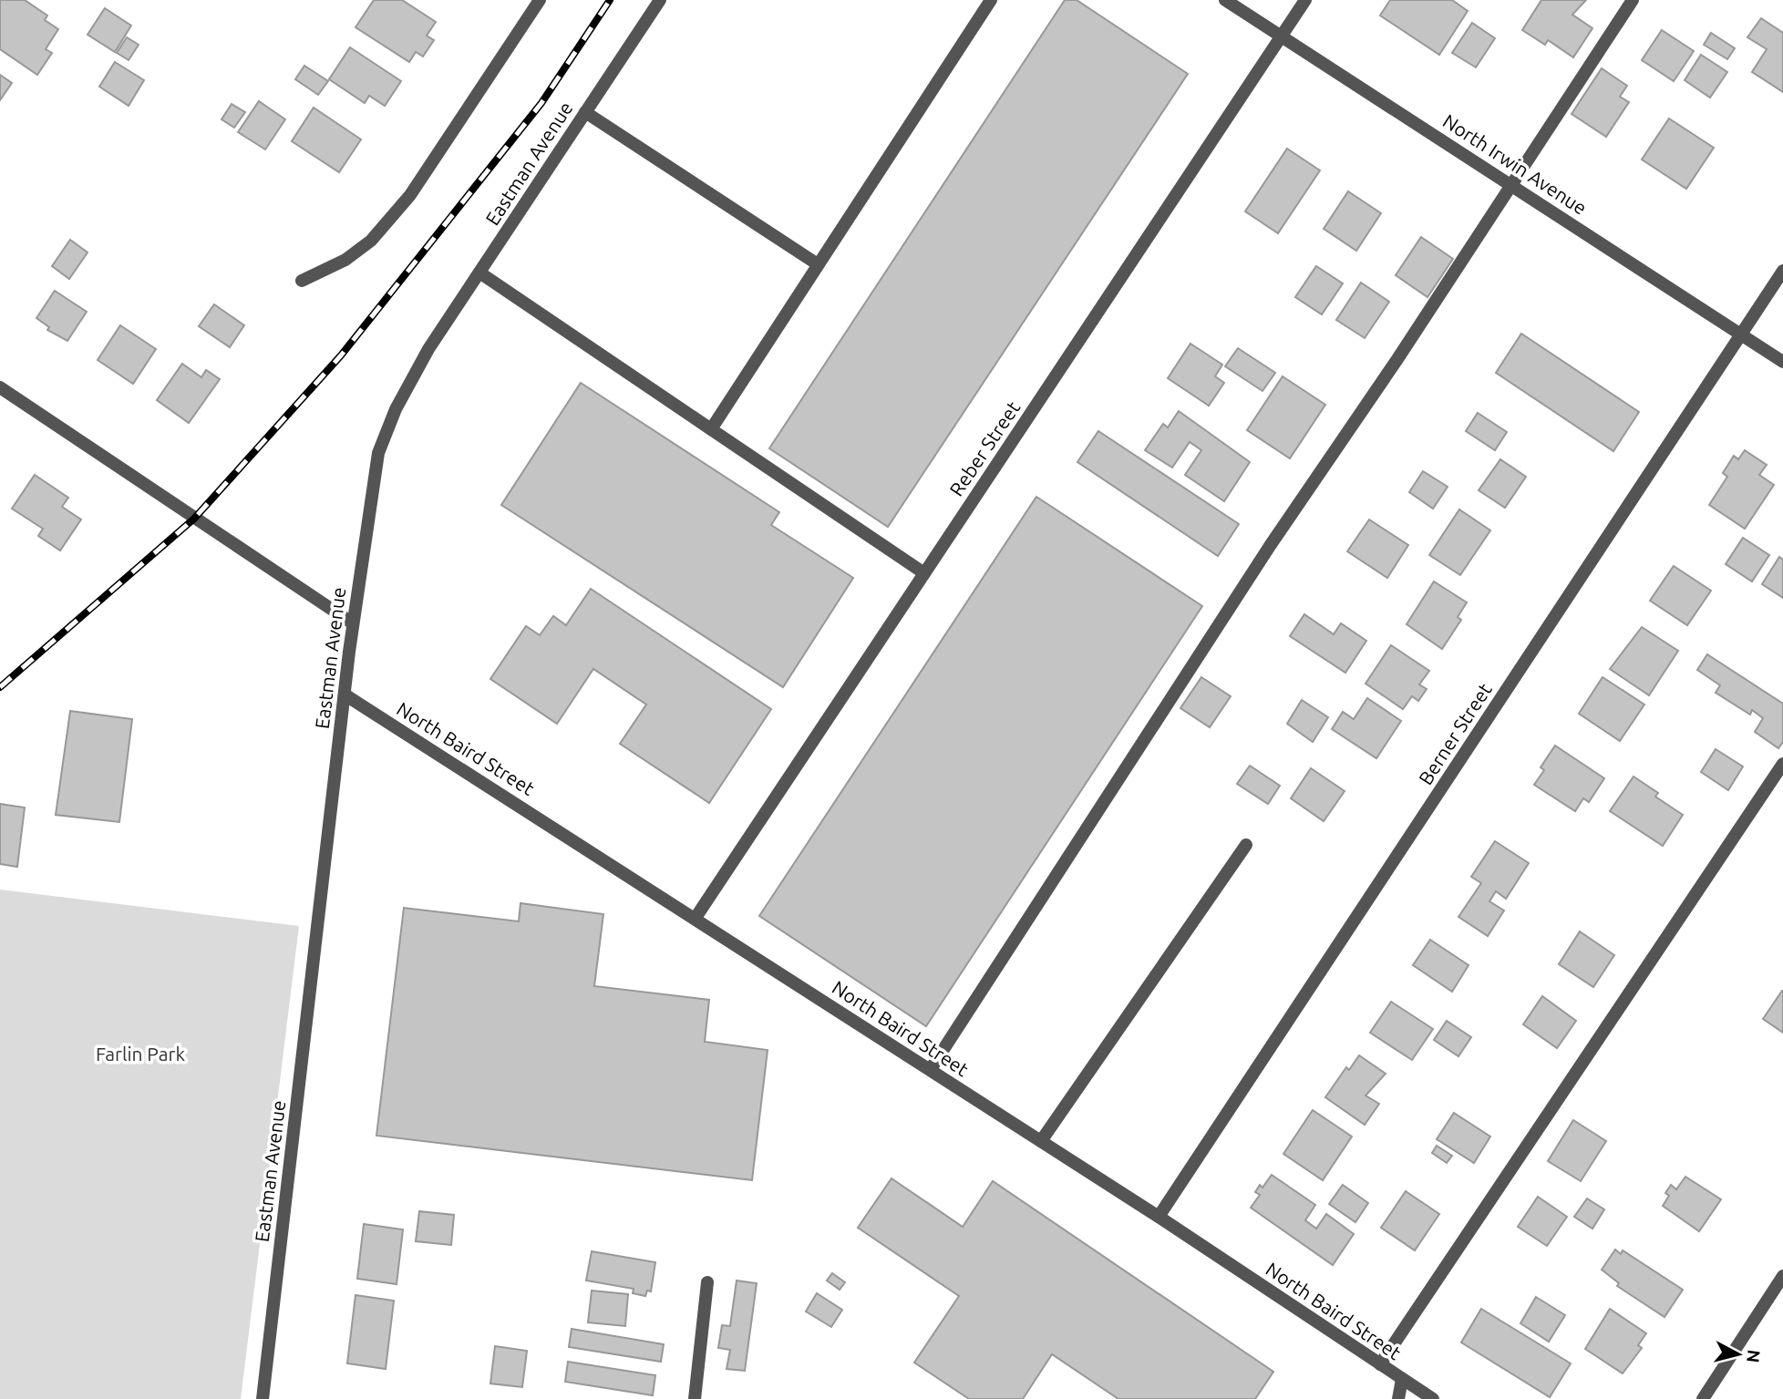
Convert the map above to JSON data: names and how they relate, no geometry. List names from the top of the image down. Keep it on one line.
{"streets":{"street":["Eastman Avenue","North Irwin Avenue","Reber Street","Berner Street","North Baird Street"]},"crossings":[["Eastman Avenue","North Baird Street"],["North Irwin Avenue","Reber Street"],["North Irwin Avenue","Berner Street"],["Reber Street","North Baird Street"],["Berner Street","North Baird Street"]],"parks":["Farlin Park"],"north":"right"}
